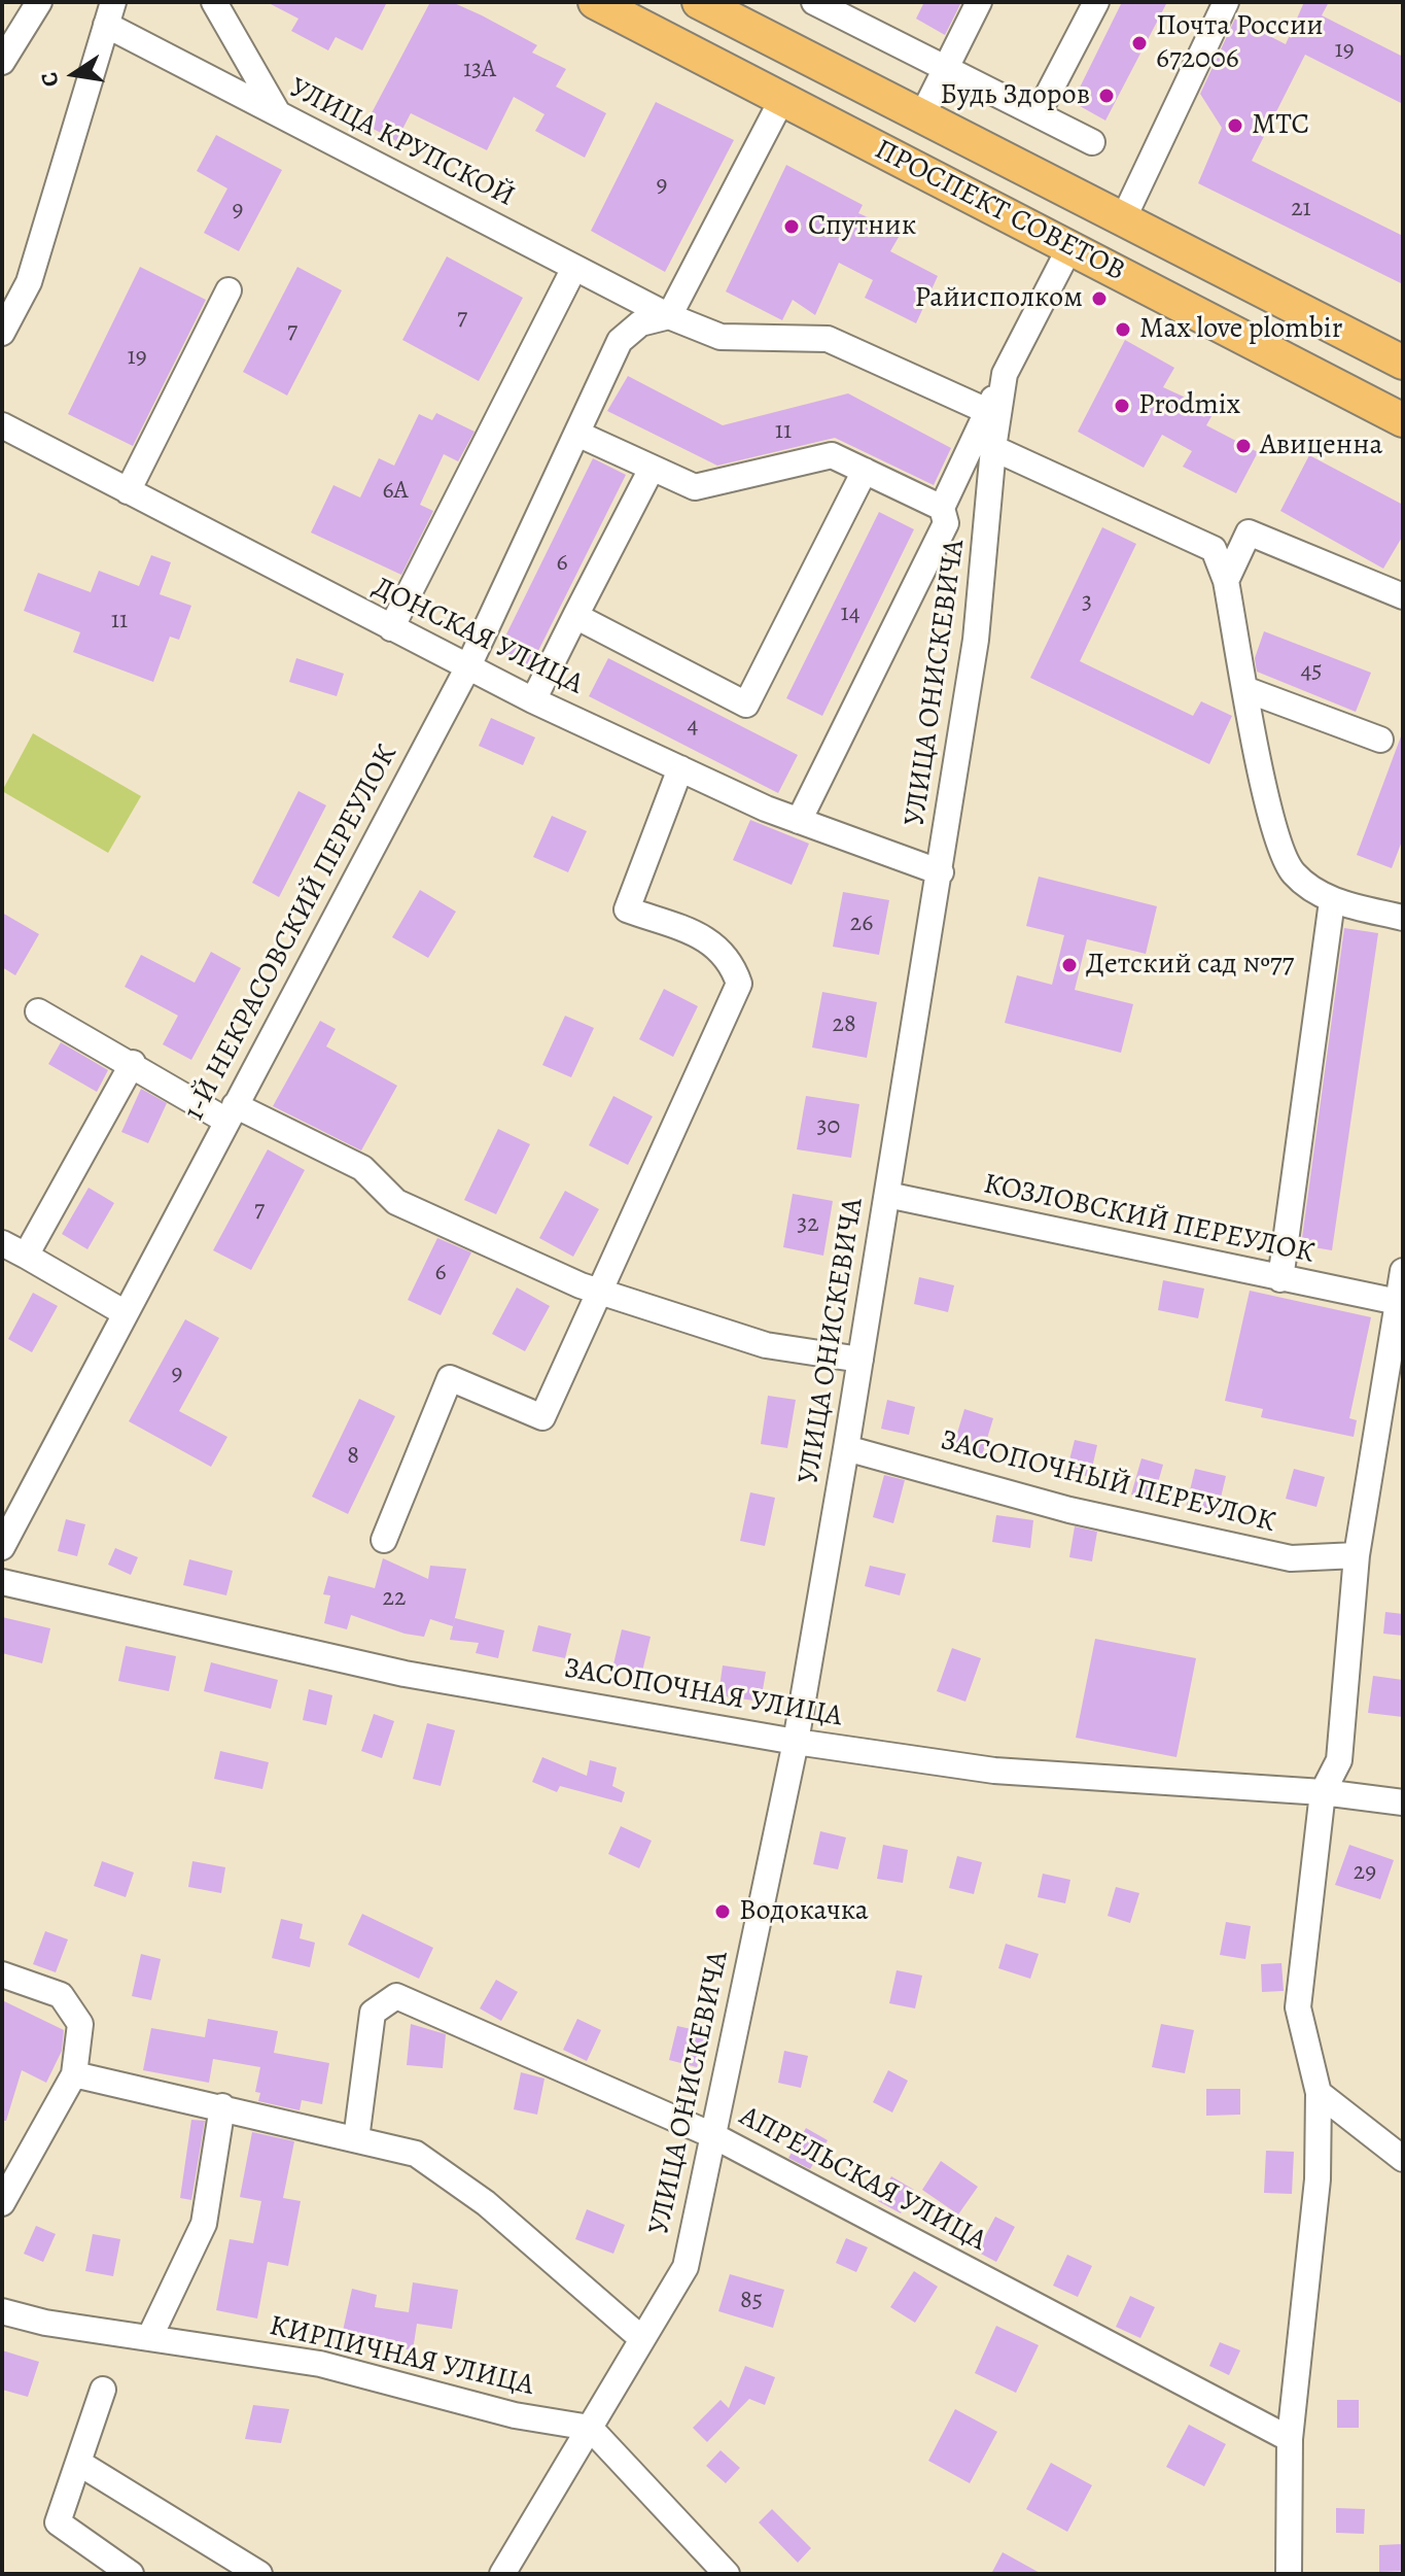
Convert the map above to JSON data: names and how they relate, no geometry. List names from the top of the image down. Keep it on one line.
{"streets":{"main road":["ПРОСПЕКТ СОВЕТОВ"],"street":["УЛИЦА КРУПСКОЙ","ДОНСКАЯ УЛИЦА","УЛИЦА ОНИСКЕВИЧА","1-Й НЕКРАСОВСКИЙ ПЕРЕУЛОК","КОЗЛОВСКИЙ ПЕРЕУЛОК","ЗАСОПОЧНЫЙ ПЕРЕУЛОК","ЗАСОПОЧНАЯ УЛИЦА","АПРЕЛЬСКАЯ УЛИЦА","КИРПИЧНАЯ УЛИЦА"]},"crossings":[["ПРОСПЕКТ СОВЕТОВ","УЛИЦА ОНИСКЕВИЧА"],["ДОНСКАЯ УЛИЦА","УЛИЦА ОНИСКЕВИЧА"],["ДОНСКАЯ УЛИЦА","1-Й НЕКРАСОВСКИЙ ПЕРЕУЛОК"],["УЛИЦА ОНИСКЕВИЧА","КОЗЛОВСКИЙ ПЕРЕУЛОК"],["УЛИЦА ОНИСКЕВИЧА","ЗАСОПОЧНЫЙ ПЕРЕУЛОК"],["УЛИЦА ОНИСКЕВИЧА","ЗАСОПОЧНАЯ УЛИЦА"],["УЛИЦА ОНИСКЕВИЧА","АПРЕЛЬСКАЯ УЛИЦА"],["УЛИЦА ОНИСКЕВИЧА","КИРПИЧНАЯ УЛИЦА"]],"places":["Почта России 672006","Будь Здоров","МТС","Спутник","Райисполком","Max love plombir","Prodmix","Авиценна","Детский сад №77","Водокачка"],"house_numbers":["19","13А","9","21","9","7","7","19","11","6А","6","3","14","11","45","4","26","28","30","7","32","6","9","8","22","29","85"],"north":"left"}
